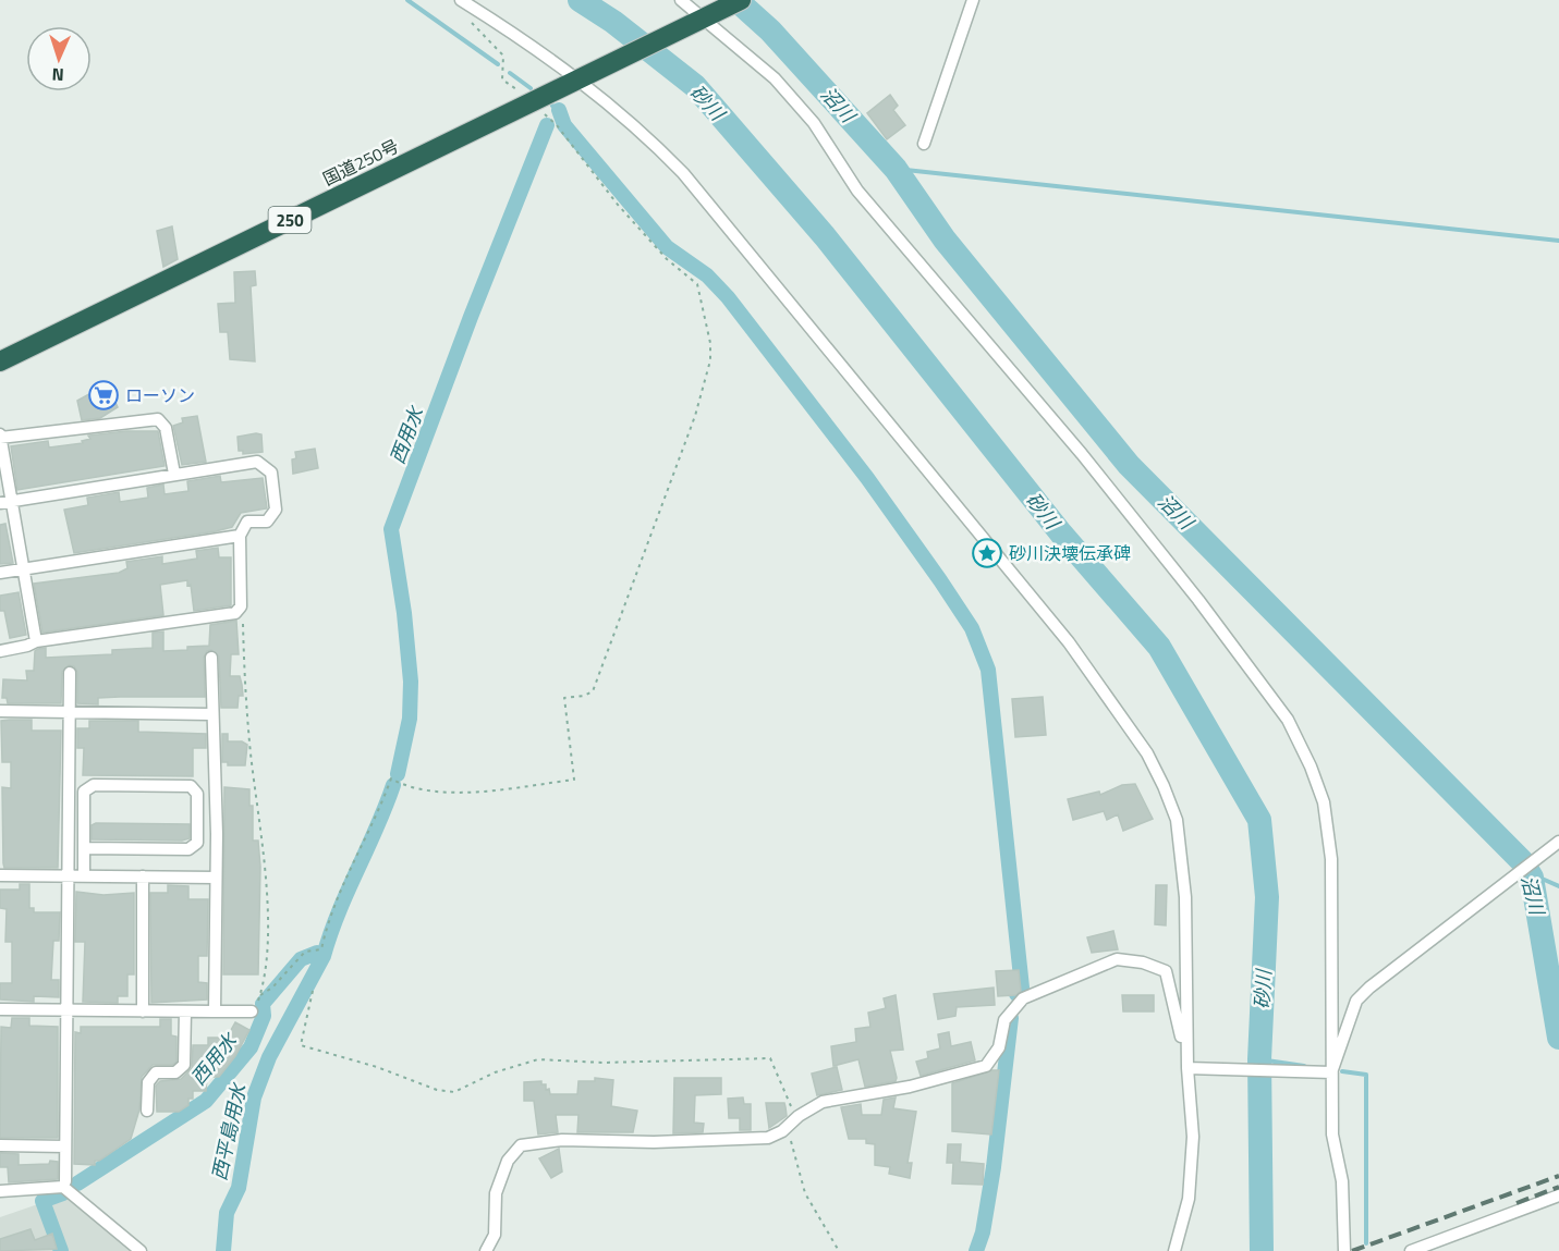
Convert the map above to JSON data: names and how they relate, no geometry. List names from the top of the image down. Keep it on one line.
{"streets":{"highway":["国道250号","250"]},"water":["砂川","沼川","西用水","西平島用水"],"places":{"supermarket":["ローソン"],"place":["砂川決壊伝承碑"]},"north":"bottom"}
